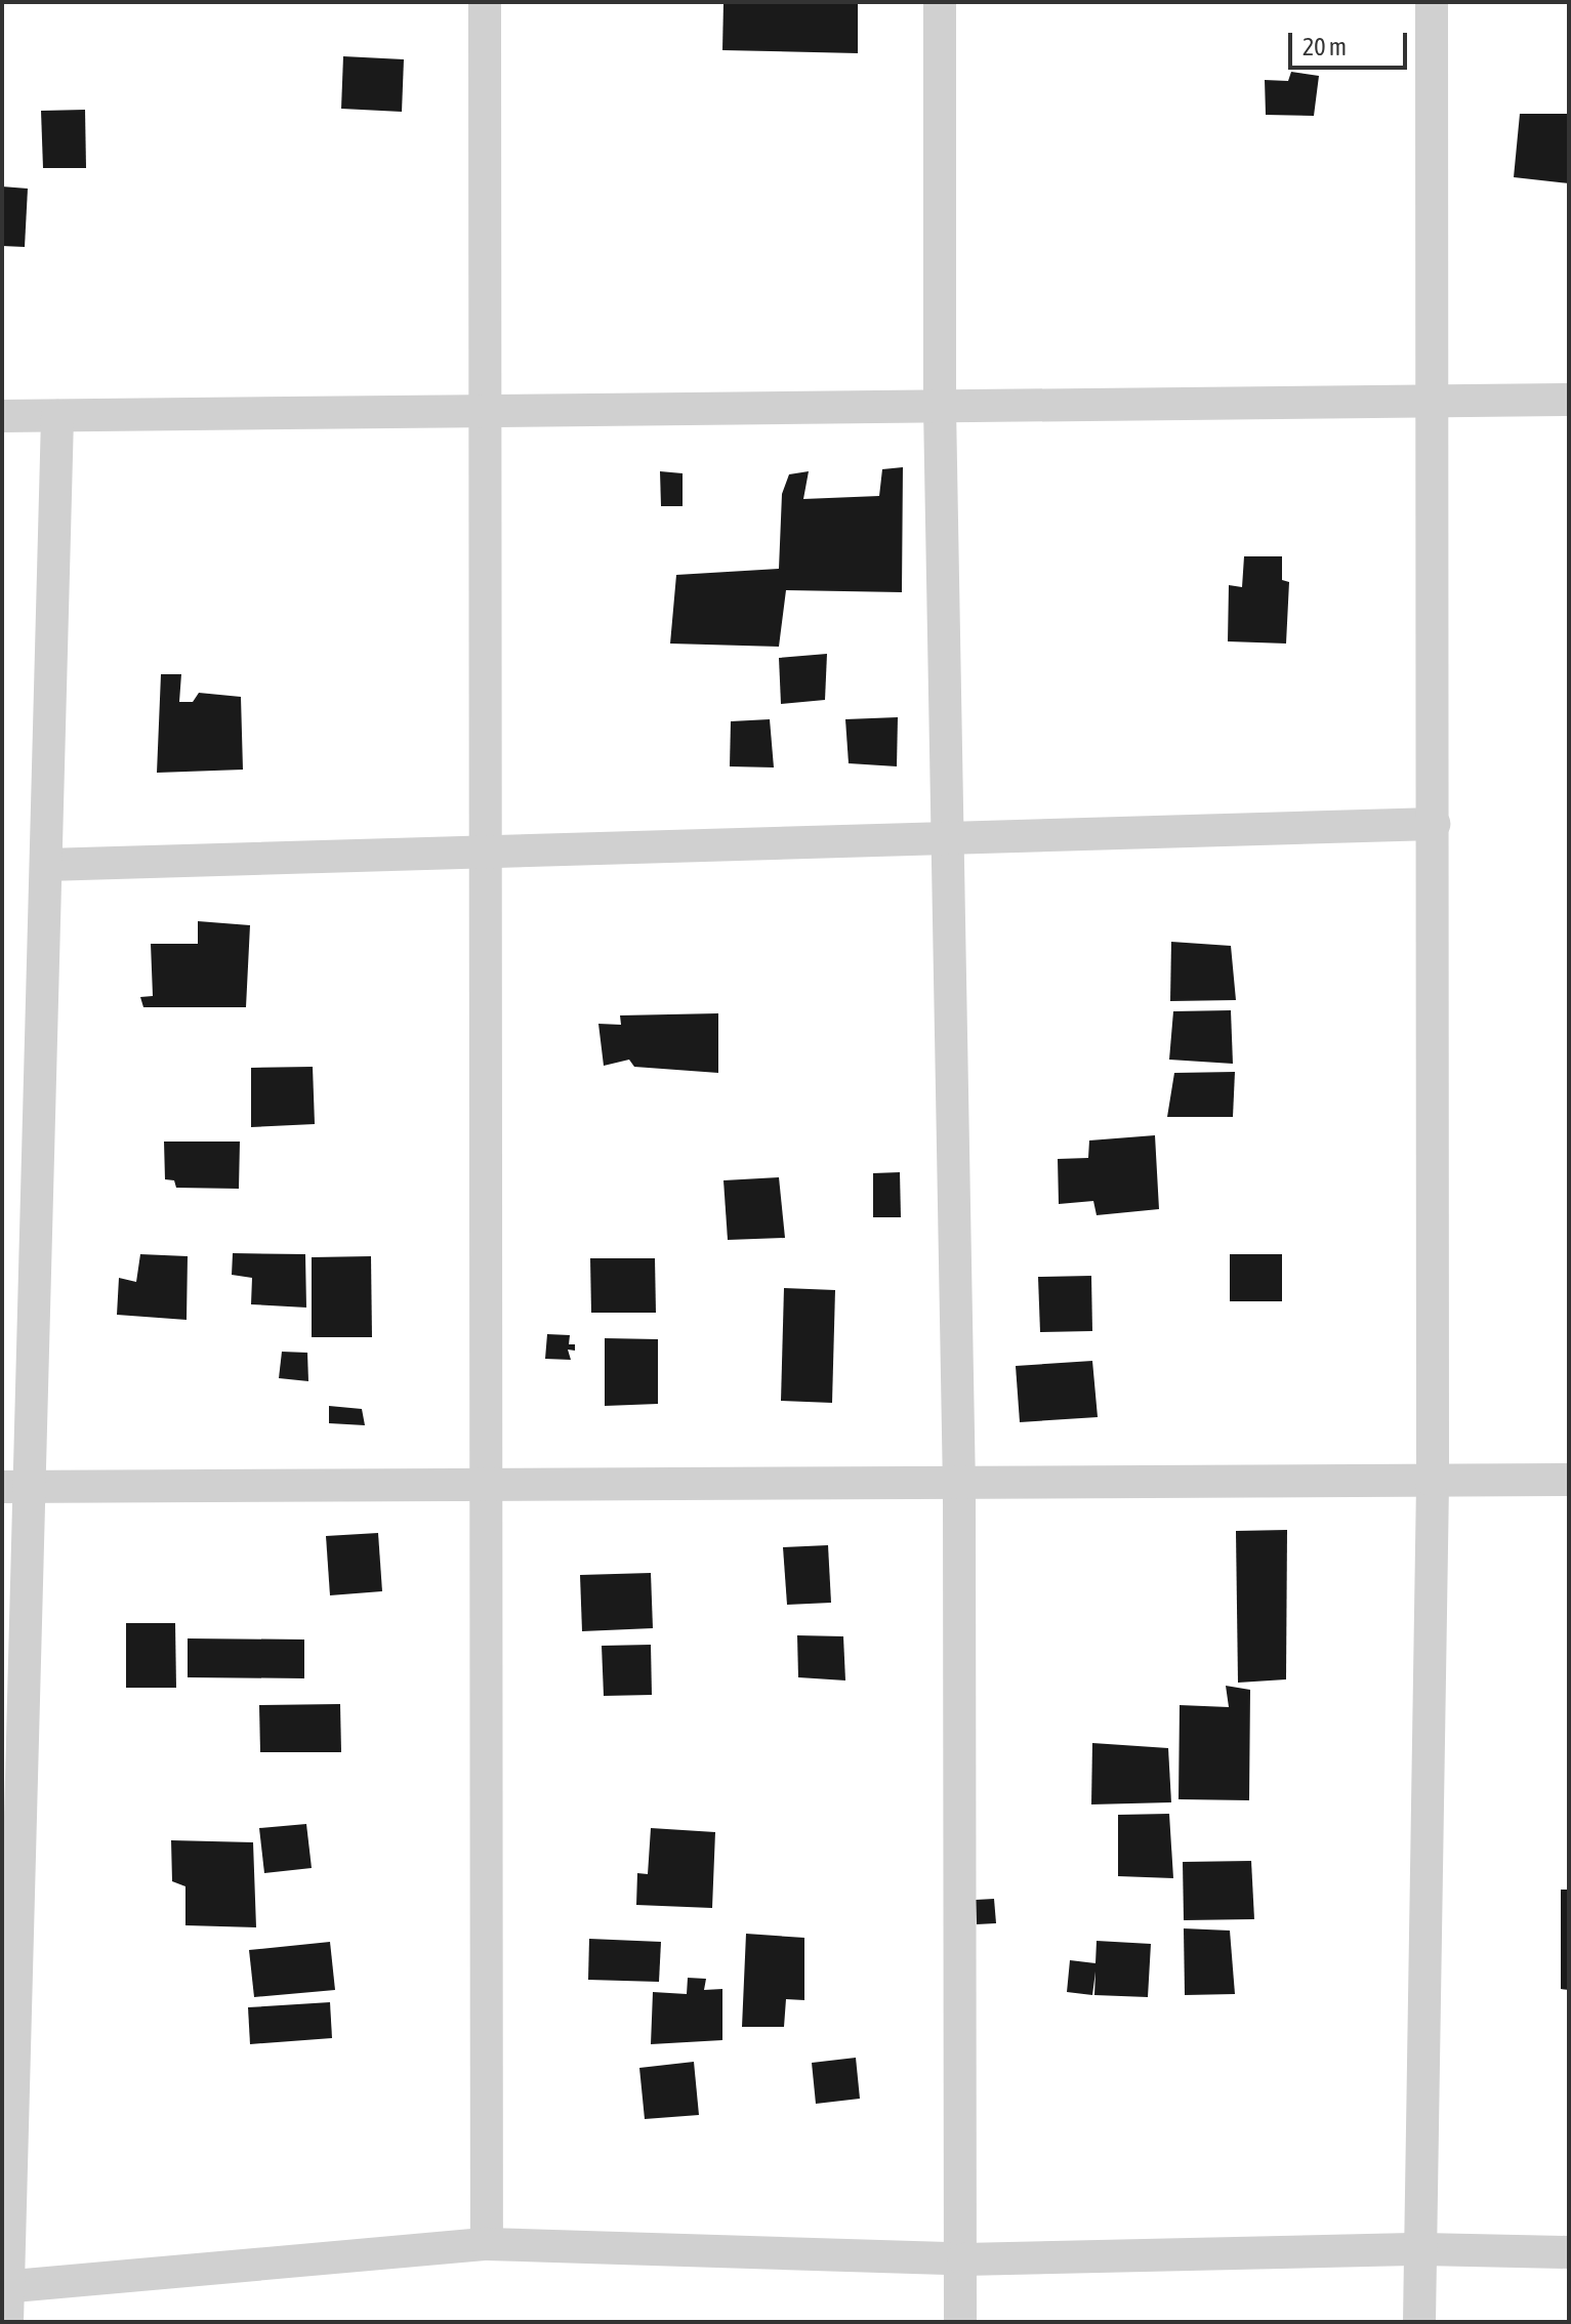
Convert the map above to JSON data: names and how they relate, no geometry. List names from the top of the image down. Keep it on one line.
{"scale_bar":"20 m"}
